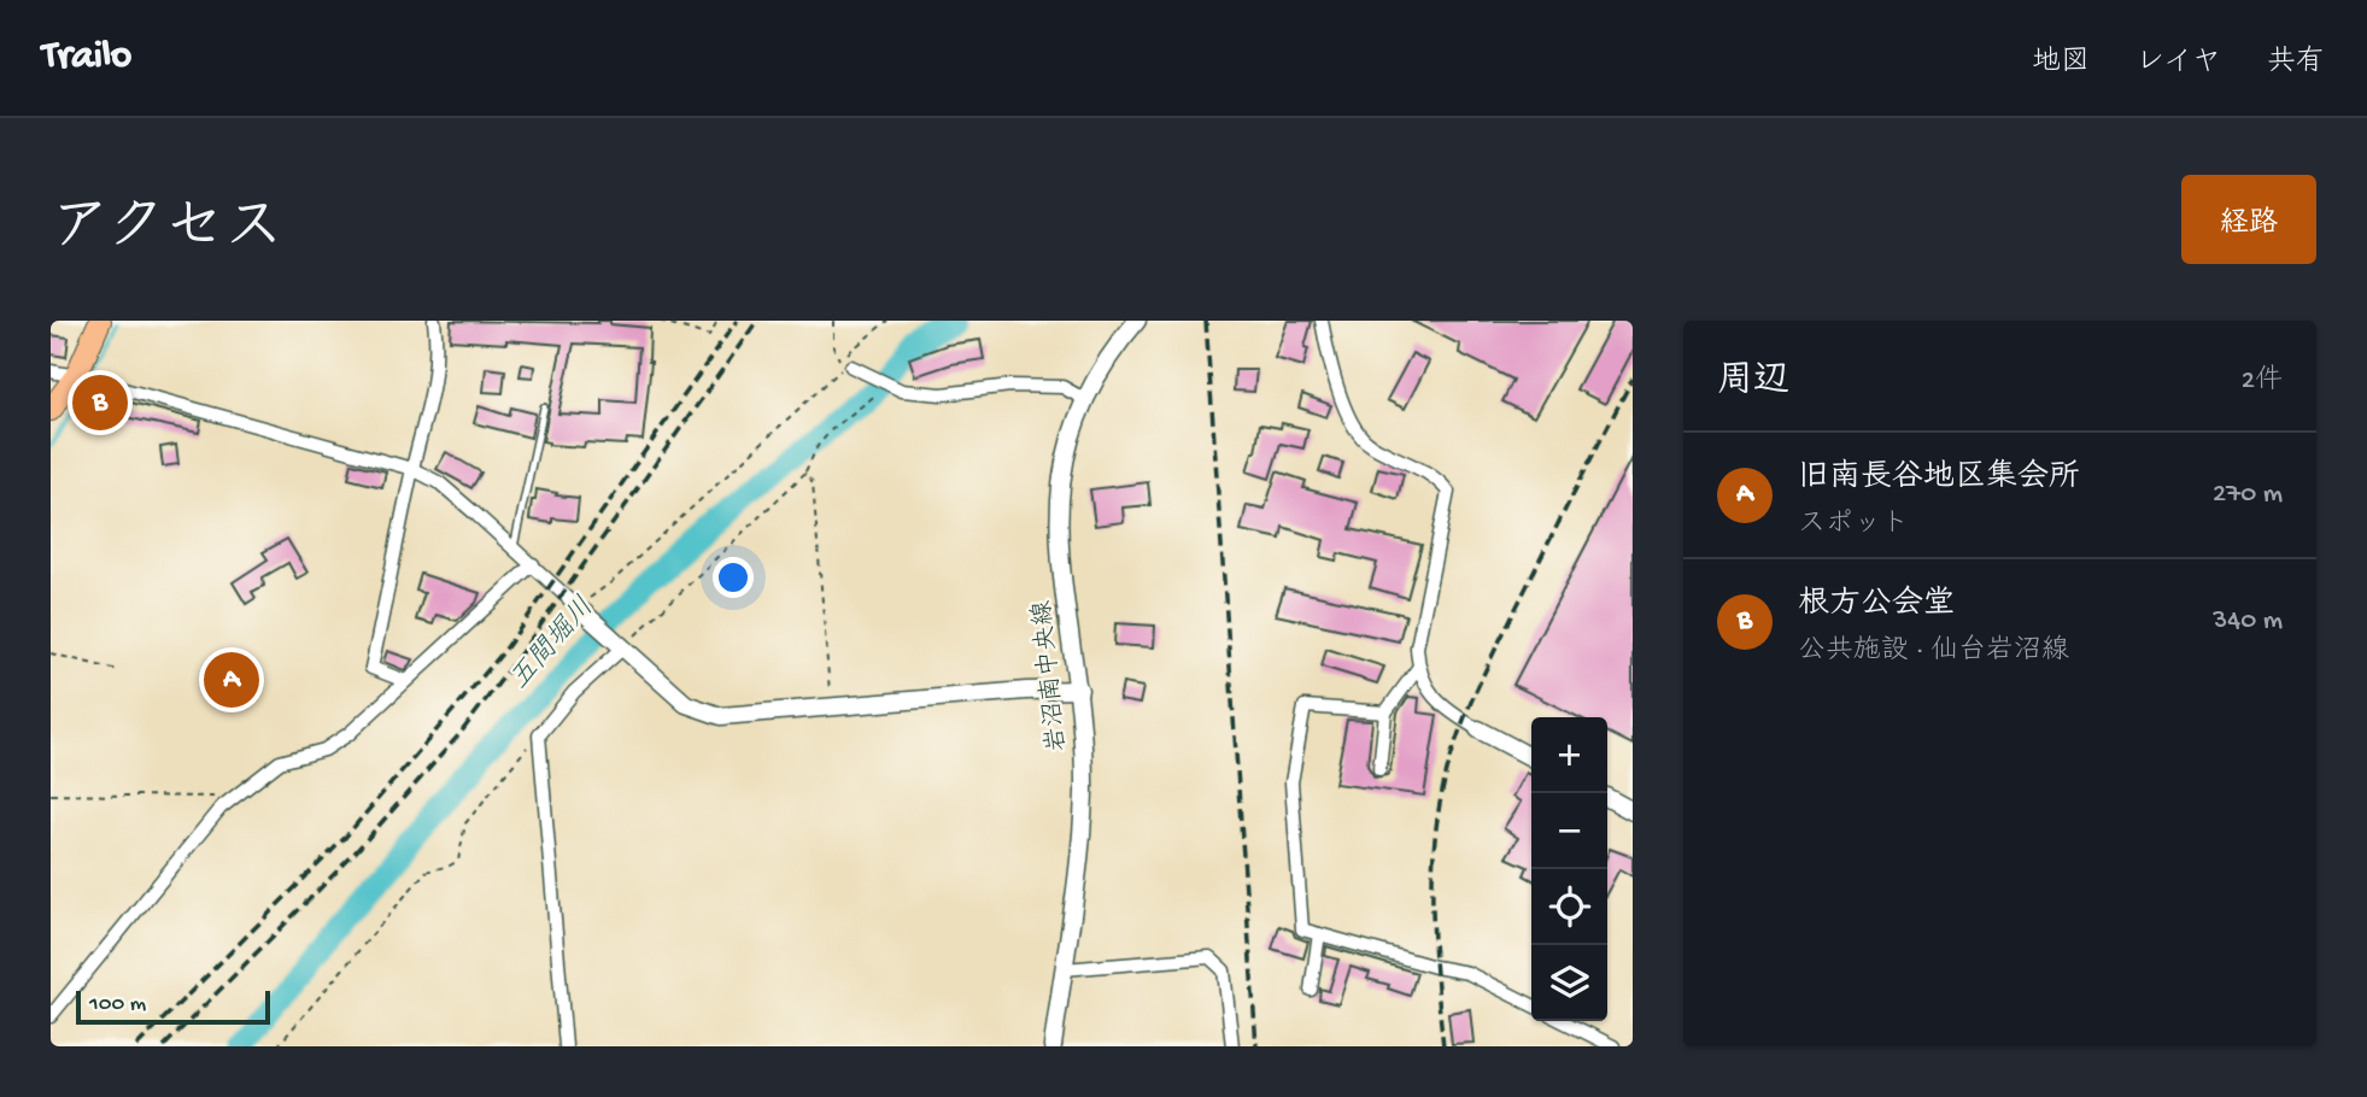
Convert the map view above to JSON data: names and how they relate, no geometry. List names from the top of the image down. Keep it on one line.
{"streets":{"street":["岩沼南中央線"]},"water":["五間堀川"],"scale_bar":"100 m","page":{"header":"Trailo","nav":["地図","レイヤ","共有"],"title":"アクセス","buttons":"経路","heading":["周辺","2件"],"pins":["B","A"],"list":[{"mark":"A","name":"旧南長谷地区集会所","note":"スポット","value":"270 m"},{"mark":"B","name":"根方公会堂","note":"公共施設 · 仙台岩沼線","value":"340 m"}],"map_buttons":["+","−"],"scale":"100 m"}}
